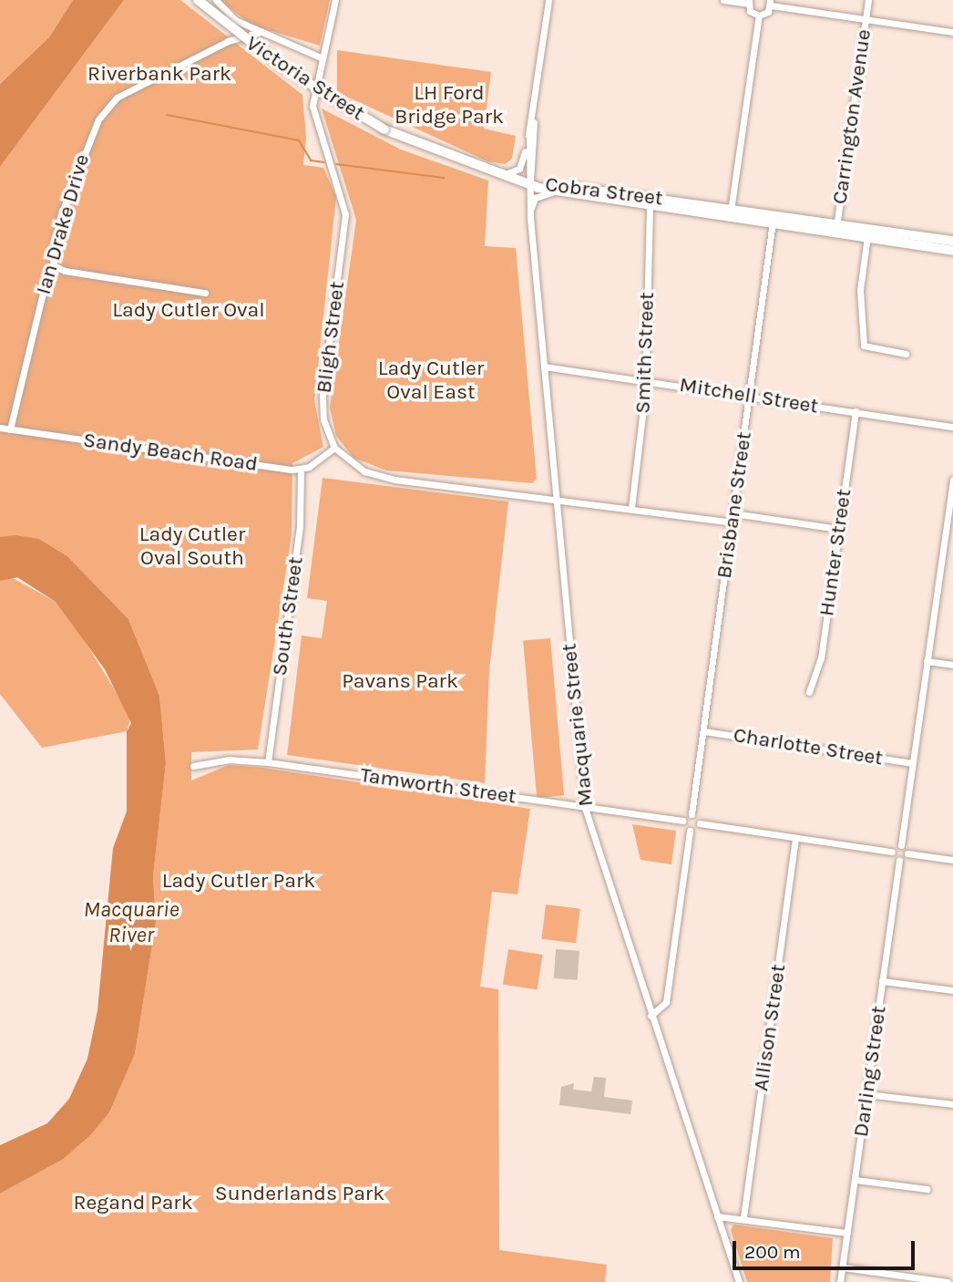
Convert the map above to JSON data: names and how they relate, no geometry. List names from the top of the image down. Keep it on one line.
{"streets":{"highway":["Victoria Street","Cobra Street"],"street":["Carrington Avenue","Ian Drake Drive","Bligh Street","Smith Street","Mitchell Street","Sandy Beach Road","Brisbane Street","Hunter Street","South Street","Macquarie Street","Charlotte Street","Tamworth Street","Allison Street","Darling Street"]},"crossings":[["Victoria Street","Cobra Street"],["Victoria Street","Macquarie Street"],["Carrington Avenue","Cobra Street"],["Cobra Street","Smith Street"],["Cobra Street","Brisbane Street"],["Cobra Street","Macquarie Street"],["Ian Drake Drive","Sandy Beach Road"],["Smith Street","Mitchell Street"],["Mitchell Street","Brisbane Street"],["Mitchell Street","Hunter Street"],["Mitchell Street","Macquarie Street"],["Sandy Beach Road","South Street"],["Brisbane Street","Charlotte Street"],["South Street","Tamworth Street"],["Macquarie Street","Tamworth Street"]],"water":["Macquarie River"],"parks":["Riverbank Park","LH Ford Bridge Park","Lady Cutler Oval","Lady Cutler Oval East","Lady Cutler Oval South","Pavans Park","Lady Cutler Park","Sunderlands Park","Regand Park"],"scale_bar":"200 m"}
